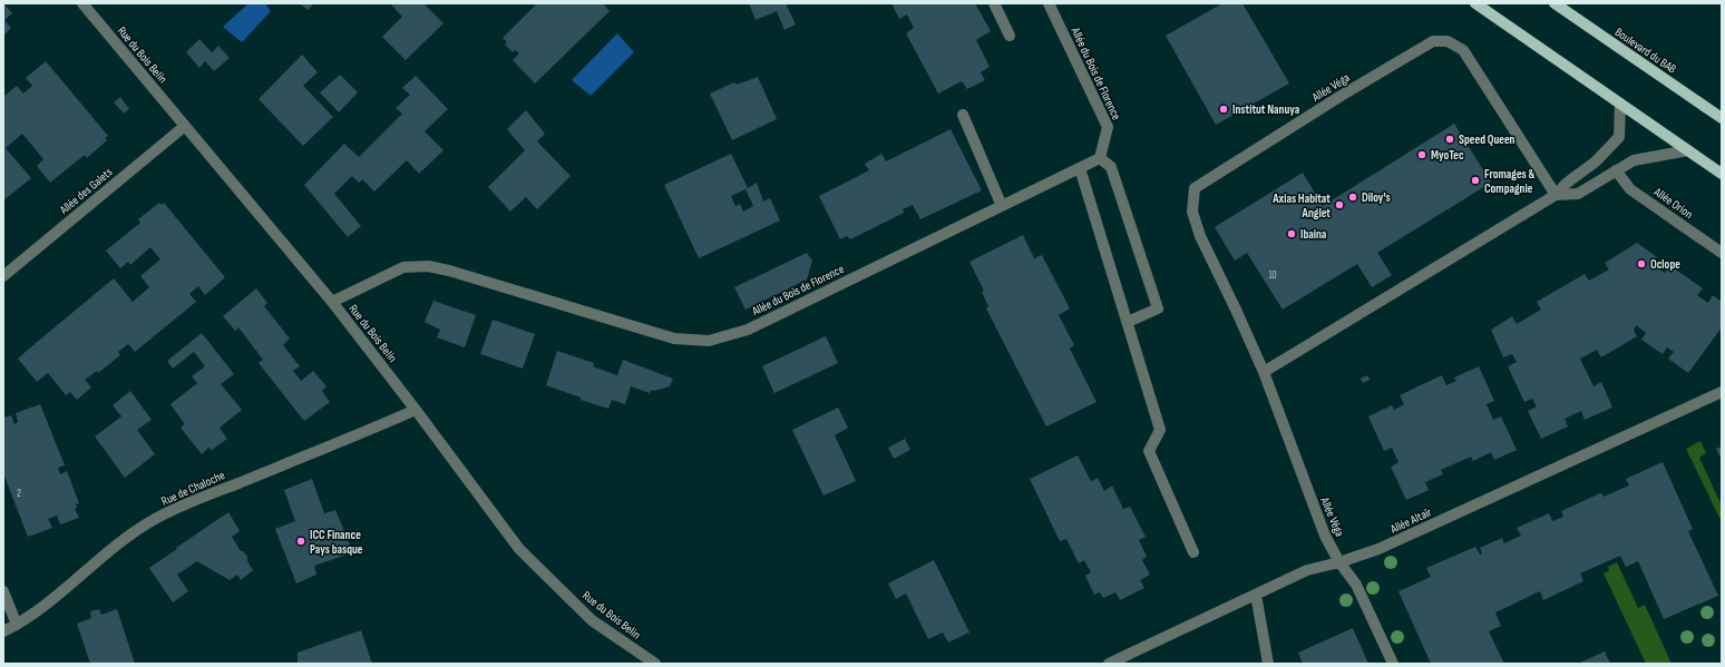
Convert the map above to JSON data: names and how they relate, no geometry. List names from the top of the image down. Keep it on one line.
{"streets":{"main road":["Boulevard du BAB"],"street":["Rue du Bois Belin","Allée du Bois de Florence","Allée Véga","Allée des Galets","Allée Orion","Rue de Chaloche","Allée Altaïr"]},"crossings":[["Rue du Bois Belin","Allée du Bois de Florence"],["Rue du Bois Belin","Allée des Galets"],["Rue du Bois Belin","Rue de Chaloche"],["Allée Véga","Allée Altaïr"]],"places":["Institut Nanuya","Speed Queen","MyoTec","Fromages & Compagnie","Diloy's","Axias Habitat Anglet","Ibaina","Oclope","ICC Finance Pays basque"],"house_numbers":["10","2"]}
